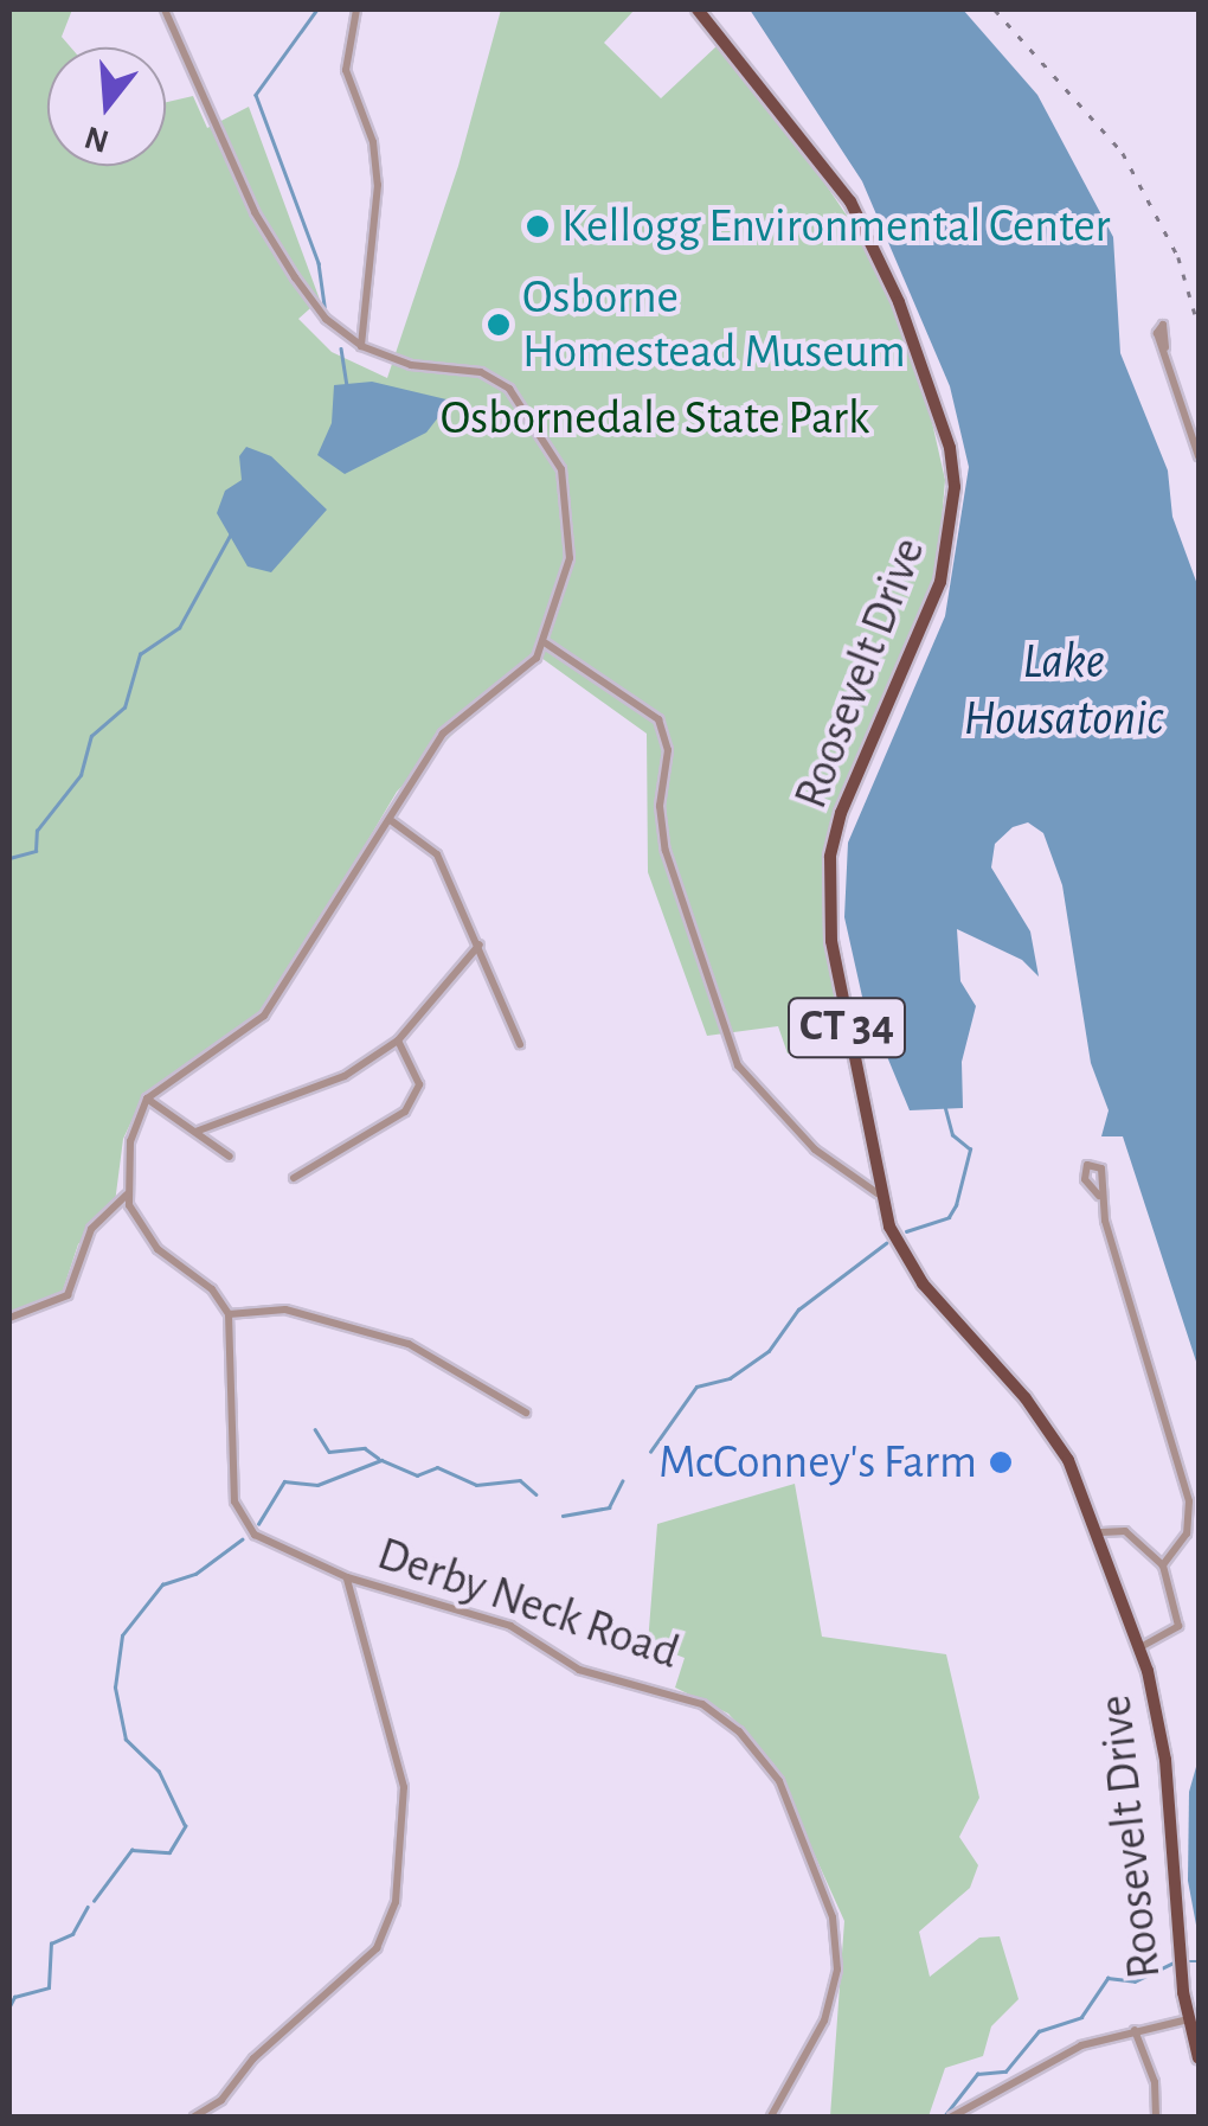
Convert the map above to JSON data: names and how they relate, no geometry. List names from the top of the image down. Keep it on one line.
{"streets":{"main road":["Roosevelt Drive","CT 34"],"street":["Derby Neck Road"]},"water":["Lake Housatonic"],"parks":["Osbornedale State Park"],"places":["Kellogg Environmental Center","Osborne Homestead Museum","McConney's Farm"],"north":"bottom"}
